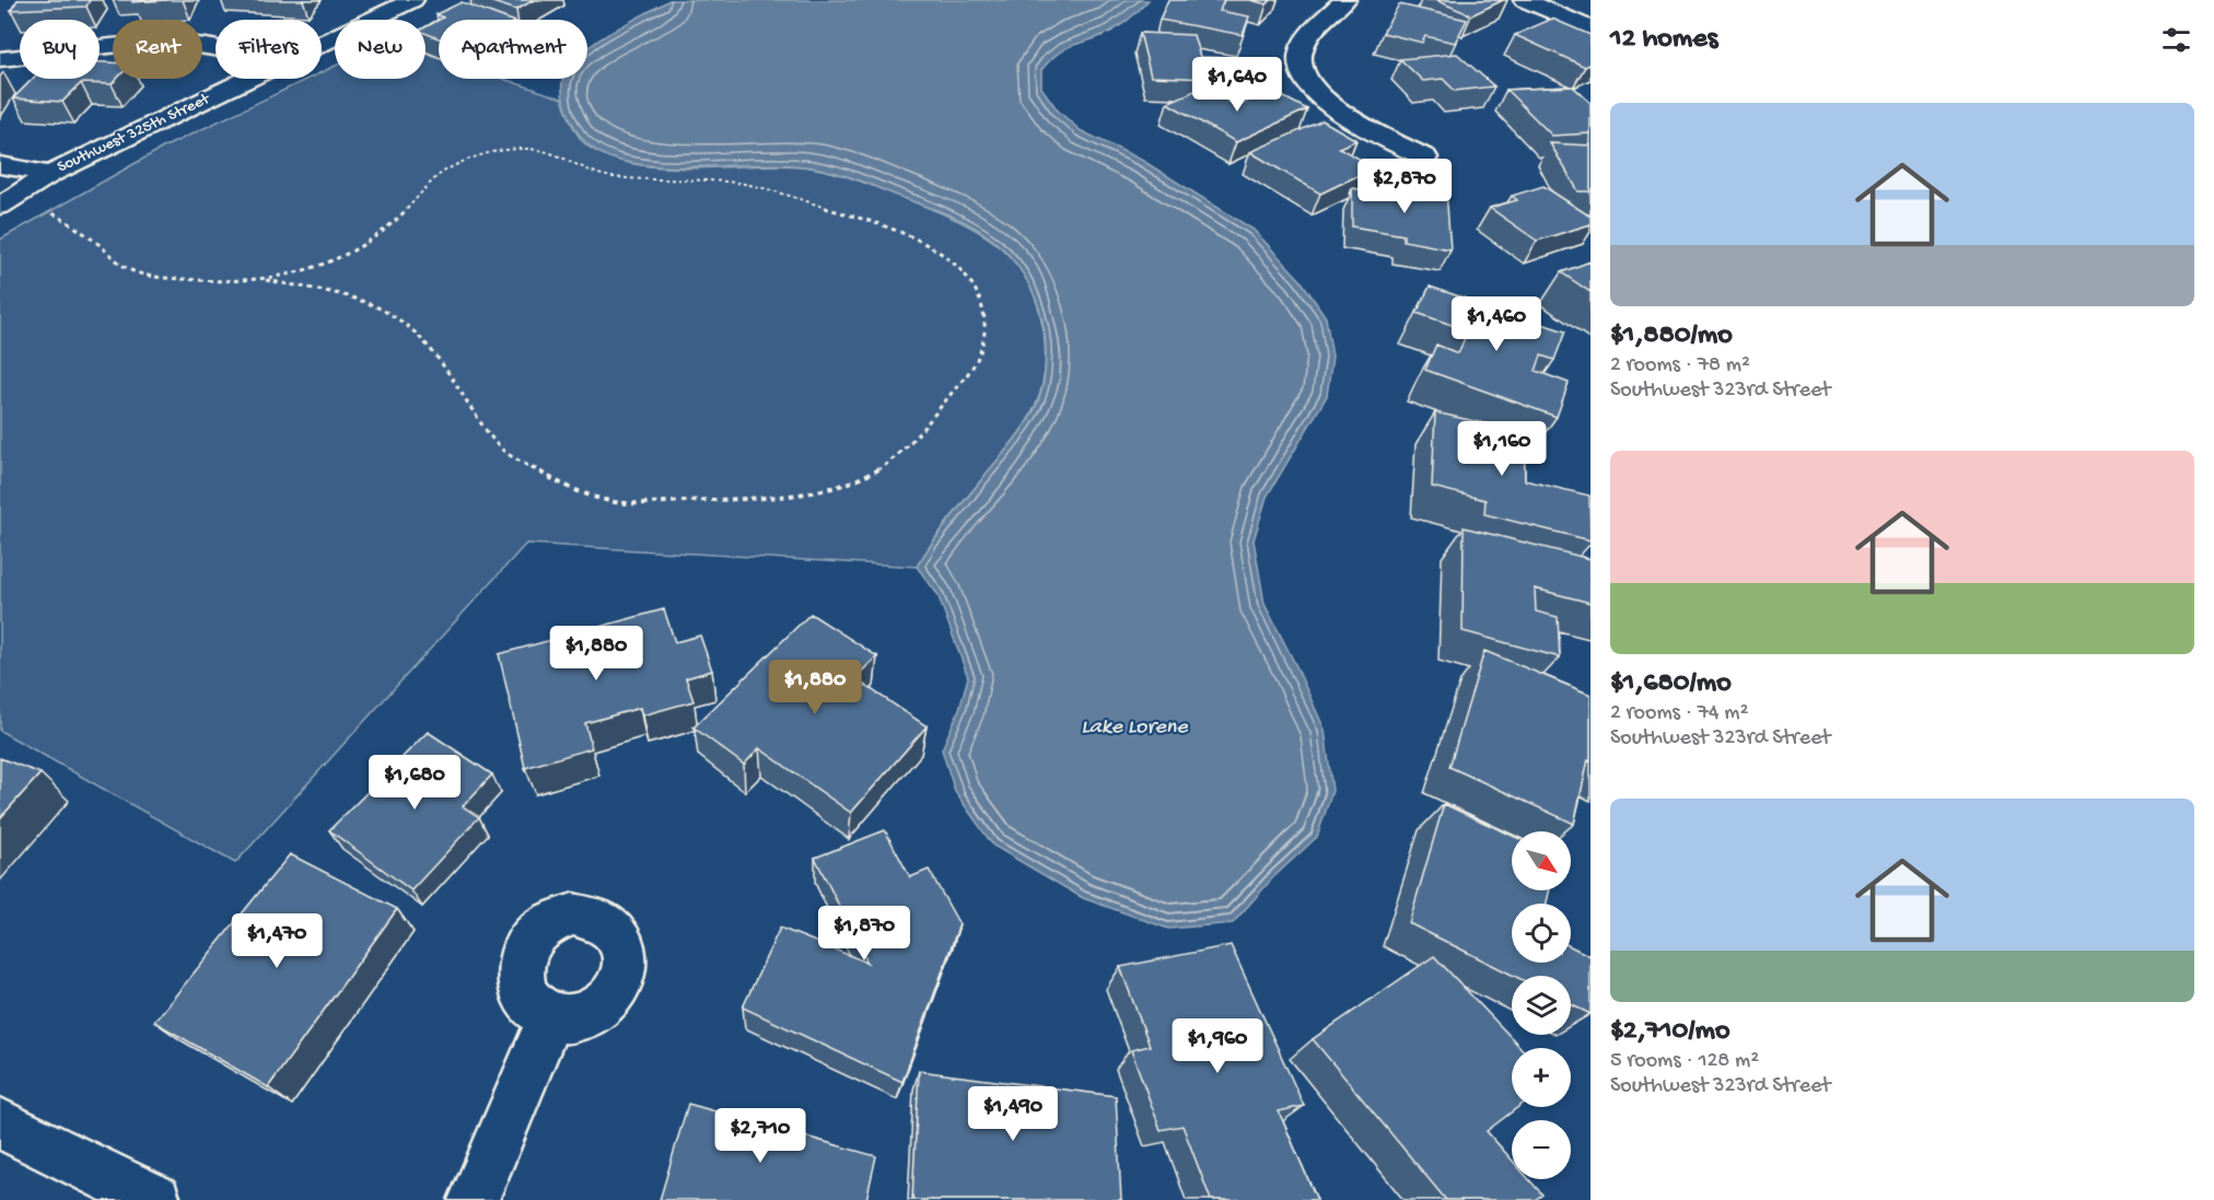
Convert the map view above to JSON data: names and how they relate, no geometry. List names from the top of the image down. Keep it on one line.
{"streets":{"street":["Southwest 325th Street"]},"water":["Lake Lorene"],"north":"bottom right","page":{"heading":"12 homes","chip":["Buy","Rent","Filters","New","Apartment"],"price":["$1,640","$2,870","$1,460","$1,160","$1,880","$1,880","$1,680","$1,870","$1,470","$1,960","$1,490","$2,710"],"list":[{"name":"$1,880/mo","note":"2 rooms · 78 m² · Southwest 323rd Street"},{"name":"$1,680/mo","note":"2 rooms · 74 m² · Southwest 323rd Street"},{"name":"$2,710/mo","note":"5 rooms · 128 m² · Southwest 323rd Street"}],"map_buttons":["+","−"]}}
